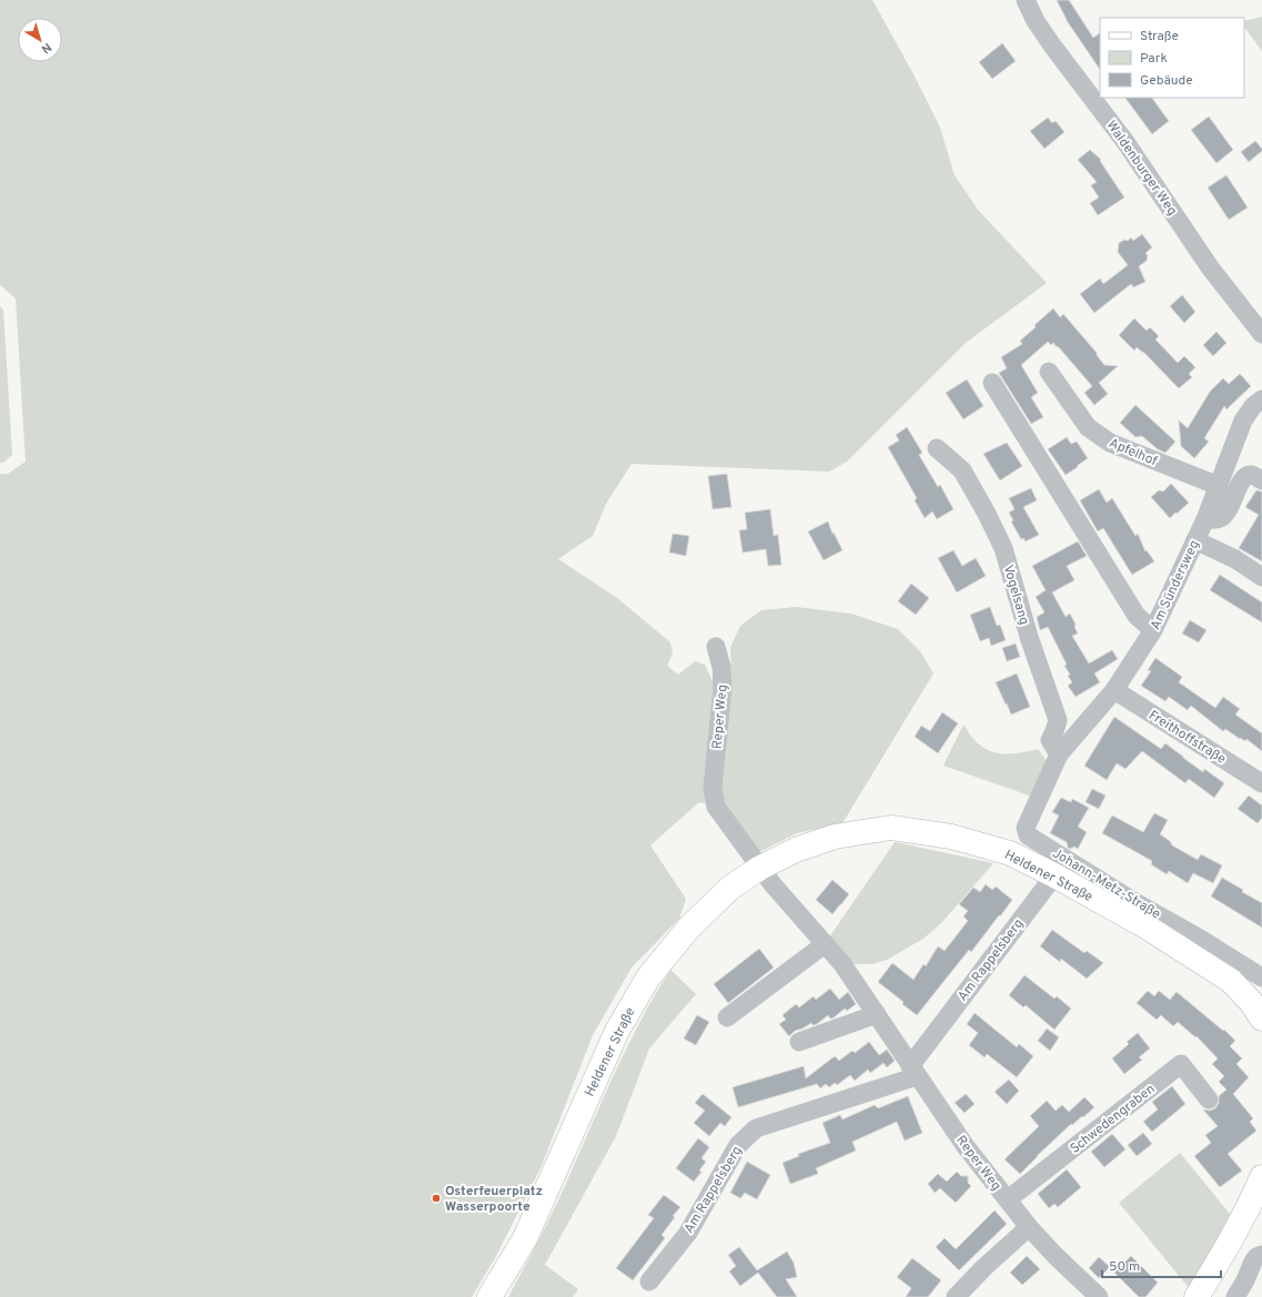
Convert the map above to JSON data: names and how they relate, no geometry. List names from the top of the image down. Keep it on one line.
{"streets":{"main road":["Heldener Straße"],"street":["Waldenburger Weg","Apfelhof","Am Sündersweg","Vogelsang","Reper Weg","Freithoffstraße","Johann-Metz-Straße","Am Rappelsberg","Schwedengraben"]},"crossings":[["Apfelhof","Am Sündersweg"],["Am Sündersweg","Vogelsang"],["Am Sündersweg","Freithoffstraße"],["Am Sündersweg","Johann-Metz-Straße"],["Vogelsang","Johann-Metz-Straße"],["Reper Weg","Heldener Straße"],["Reper Weg","Am Rappelsberg"],["Reper Weg","Schwedengraben"],["Heldener Straße","Am Rappelsberg"]],"places":["Osterfeuerplatz Wasserpoorte"],"legend":["Straße","Park","Gebäude"],"scale_bar":"50 m","north":"bottom right"}
